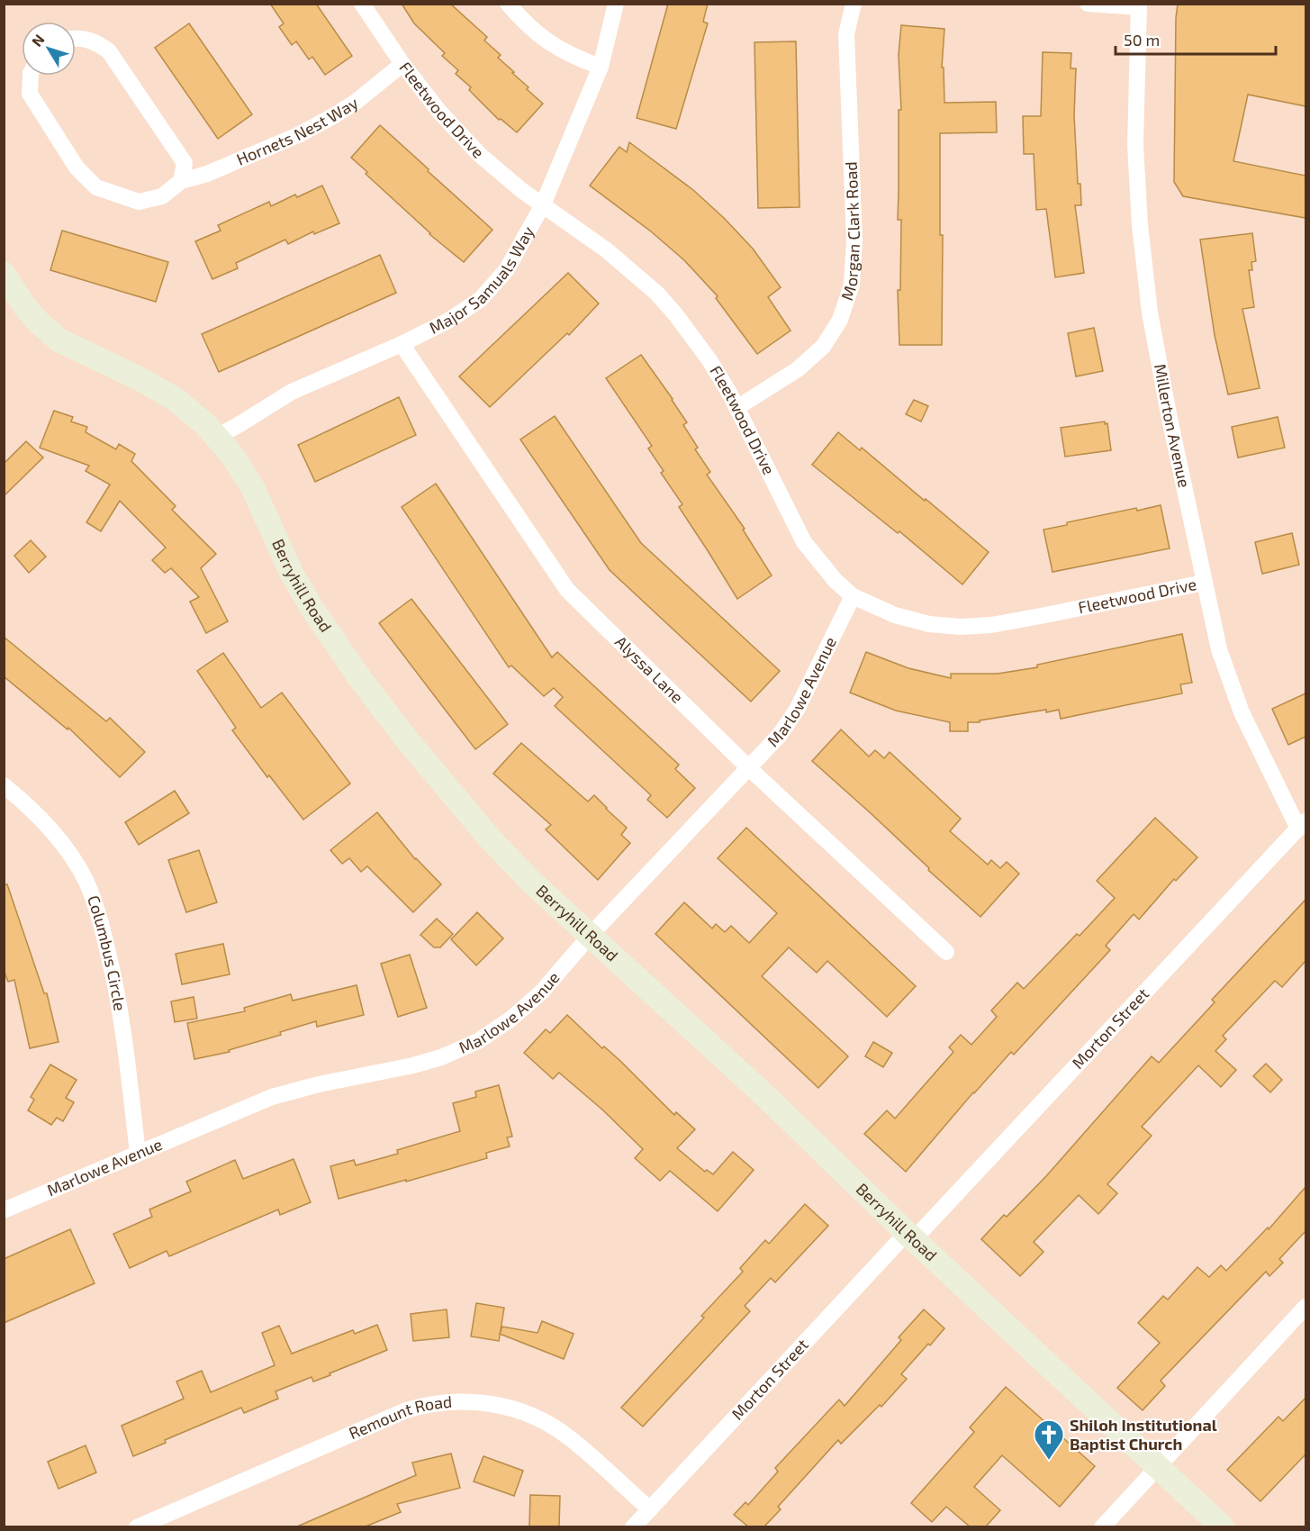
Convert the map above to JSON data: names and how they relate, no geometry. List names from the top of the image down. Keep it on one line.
{"streets":{"street":["Fleetwood Drive","Hornets Nest Way","Morgan Clark Road","Major Samuals Way","Millerton Avenue","Berryhill Road","Alyssa Lane","Marlowe Avenue","Columbus Circle","Morton Street","Remount Road"]},"crossings":[["Fleetwood Drive","Hornets Nest Way"],["Fleetwood Drive","Morgan Clark Road"],["Fleetwood Drive","Major Samuals Way"],["Fleetwood Drive","Millerton Avenue"],["Fleetwood Drive","Marlowe Avenue"],["Major Samuals Way","Berryhill Road"],["Major Samuals Way","Alyssa Lane"],["Millerton Avenue","Morton Street"],["Berryhill Road","Marlowe Avenue"],["Berryhill Road","Morton Street"],["Alyssa Lane","Marlowe Avenue"],["Marlowe Avenue","Columbus Circle"],["Morton Street","Remount Road"]],"places":{"church":["Shiloh Institutional Baptist Church"]},"scale_bar":"50 m","north":"top left"}
